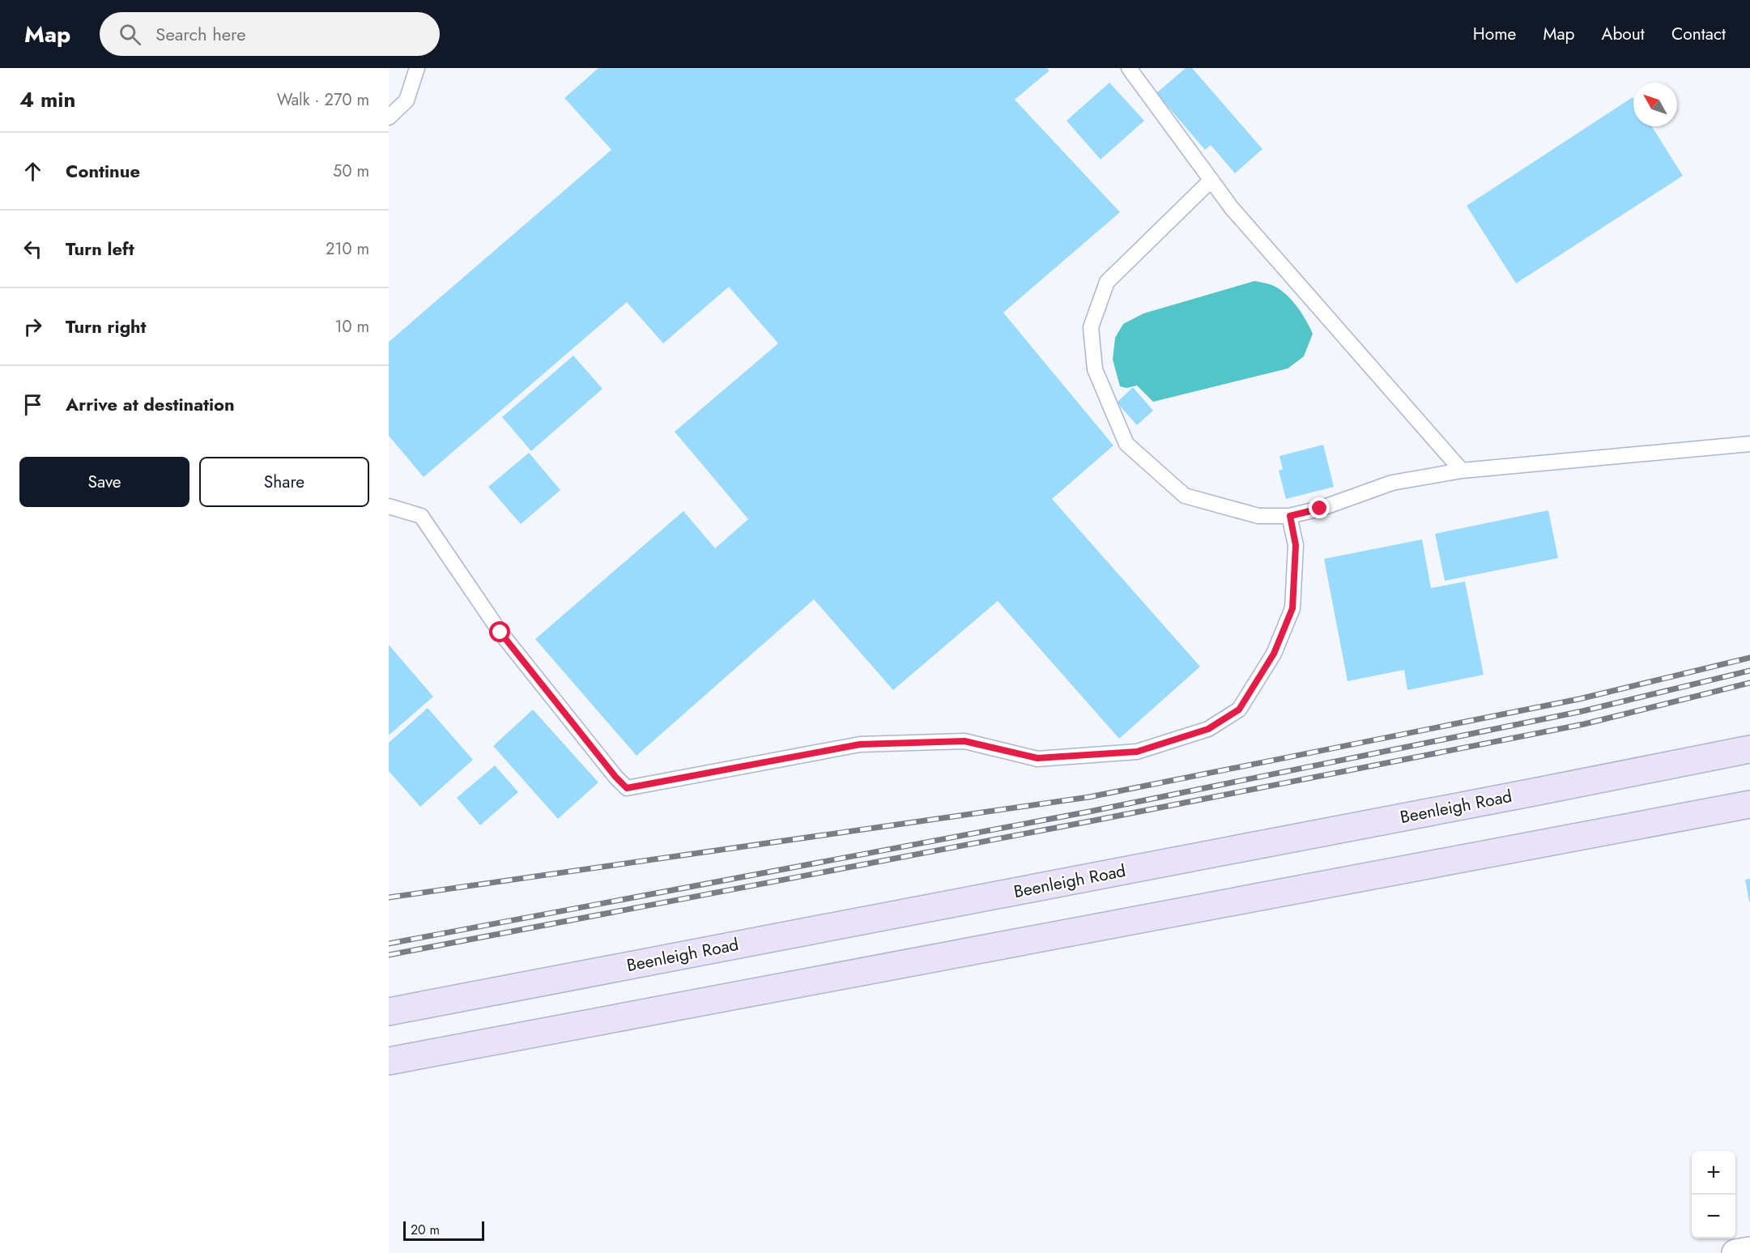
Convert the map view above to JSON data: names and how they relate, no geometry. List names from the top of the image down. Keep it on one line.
{"streets":{"main road":["Beenleigh Road"]},"scale_bar":"20 m","north":"top left","page":{"header":"Map","search":"Search here","nav":["Home","Map","About","Contact"],"heading":["4 min","Walk · 270 m"],"list":[["Continue","50 m"],["Turn left","210 m"],["Turn right","10 m"],"Arrive at destination"],"buttons":["Save","Share"],"map_buttons":["+","−"],"scale":"20 m"}}
